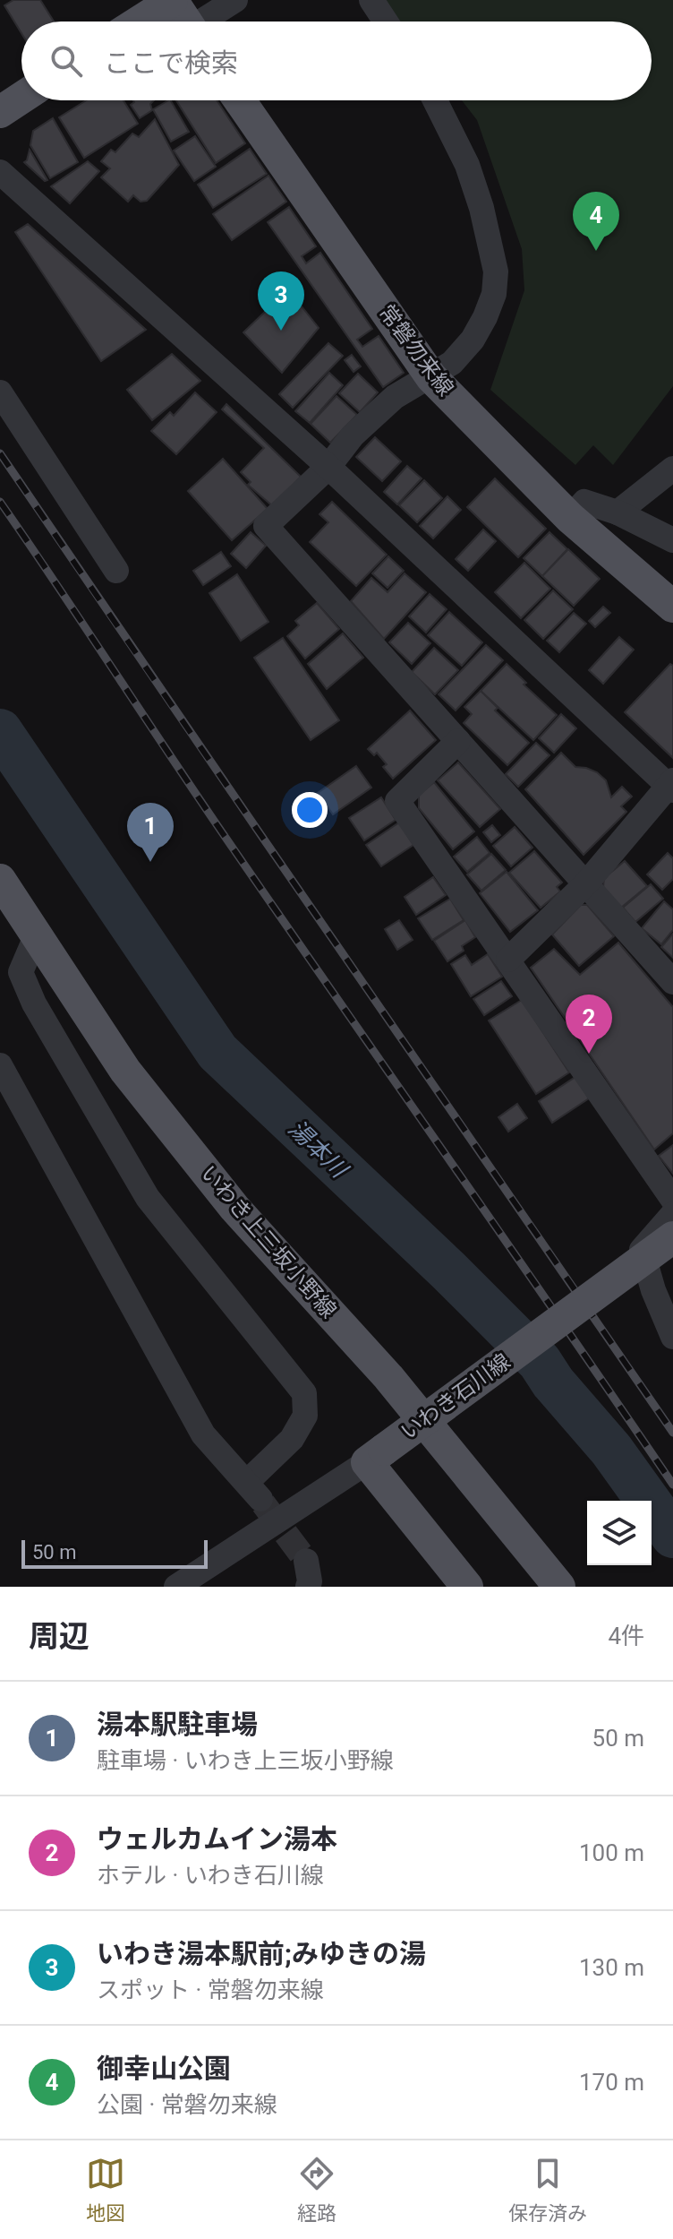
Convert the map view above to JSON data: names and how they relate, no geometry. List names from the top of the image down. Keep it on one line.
{"streets":{"main road":["常磐勿来線","いわき上三坂小野線","いわき石川線"]},"water":["湯本川"],"scale_bar":"50 m","page":{"search":"ここで検索","pins":["4","3","1","2"],"scale":"50 m","heading":["周辺","4件"],"list":[{"mark":"1","name":"湯本駅駐車場","note":"駐車場 · いわき上三坂小野線","value":"50 m"},{"mark":"2","name":"ウェルカムイン湯本","note":"ホテル · いわき石川線","value":"100 m"},{"mark":"3","name":"いわき湯本駅前;みゆきの湯","note":"スポット · 常磐勿来線","value":"130 m"},{"mark":"4","name":"御幸山公園","note":"公園 · 常磐勿来線","value":"170 m"}],"nav":["地図","経路","保存済み"]}}
